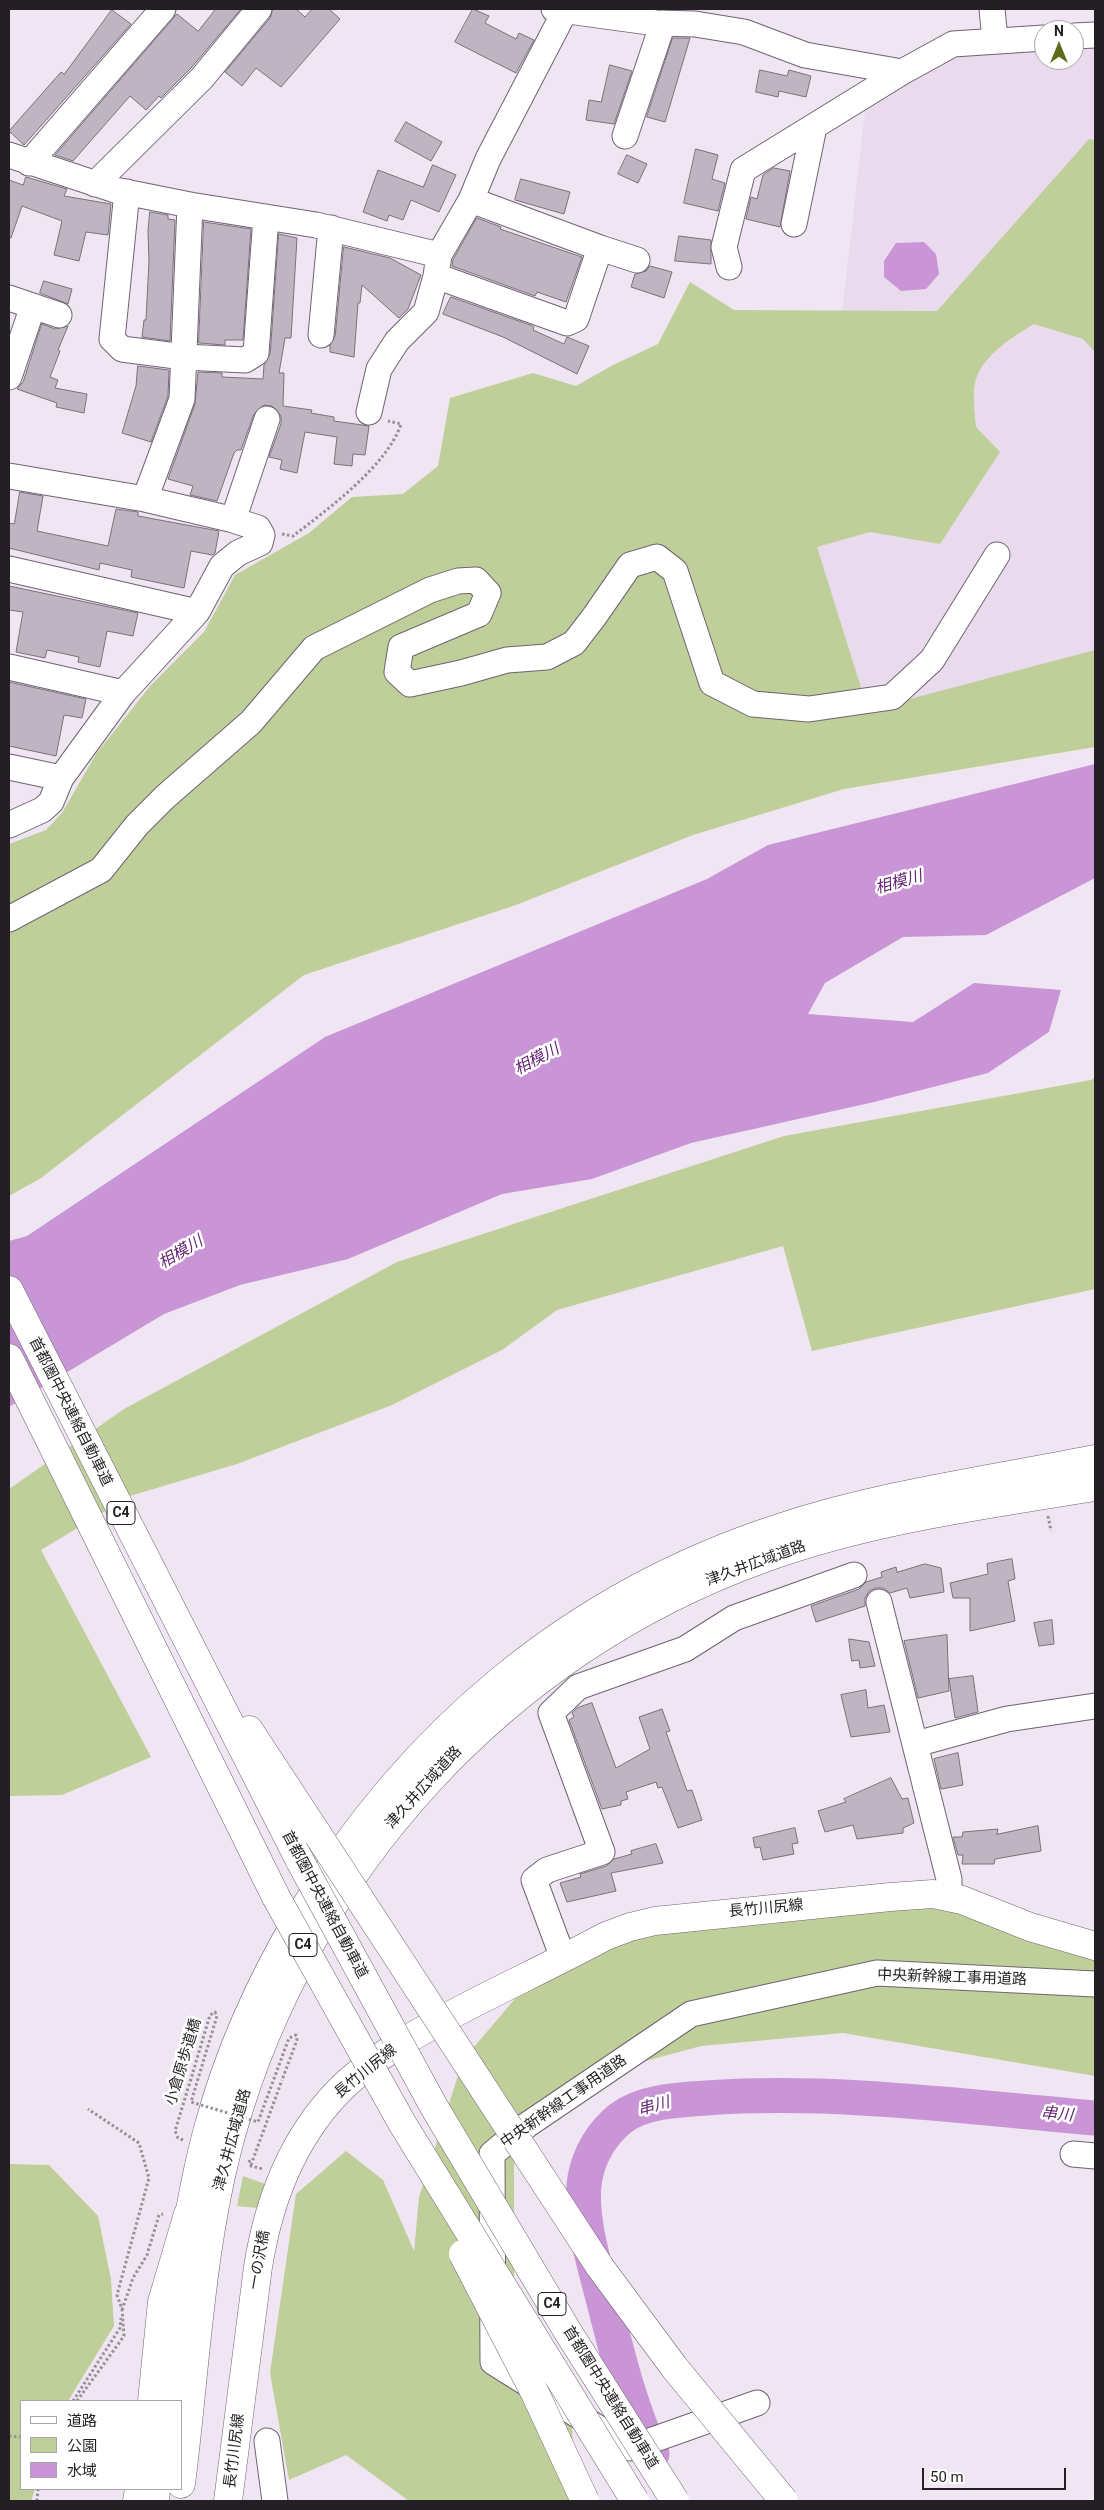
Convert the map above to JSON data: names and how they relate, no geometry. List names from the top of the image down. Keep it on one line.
{"streets":{"main road":["首都圏中央連絡自動車道","C4","津久井広域道路","長竹川尻線","一の沢橋"],"street":["中央新幹線工事用道路"],"path":["小倉原歩道橋"]},"crossings":[["長竹川尻線","一の沢橋"]],"water":["相模川","串川"],"legend":["道路","公園","水域"],"scale_bar":"50 m","north":"top"}
